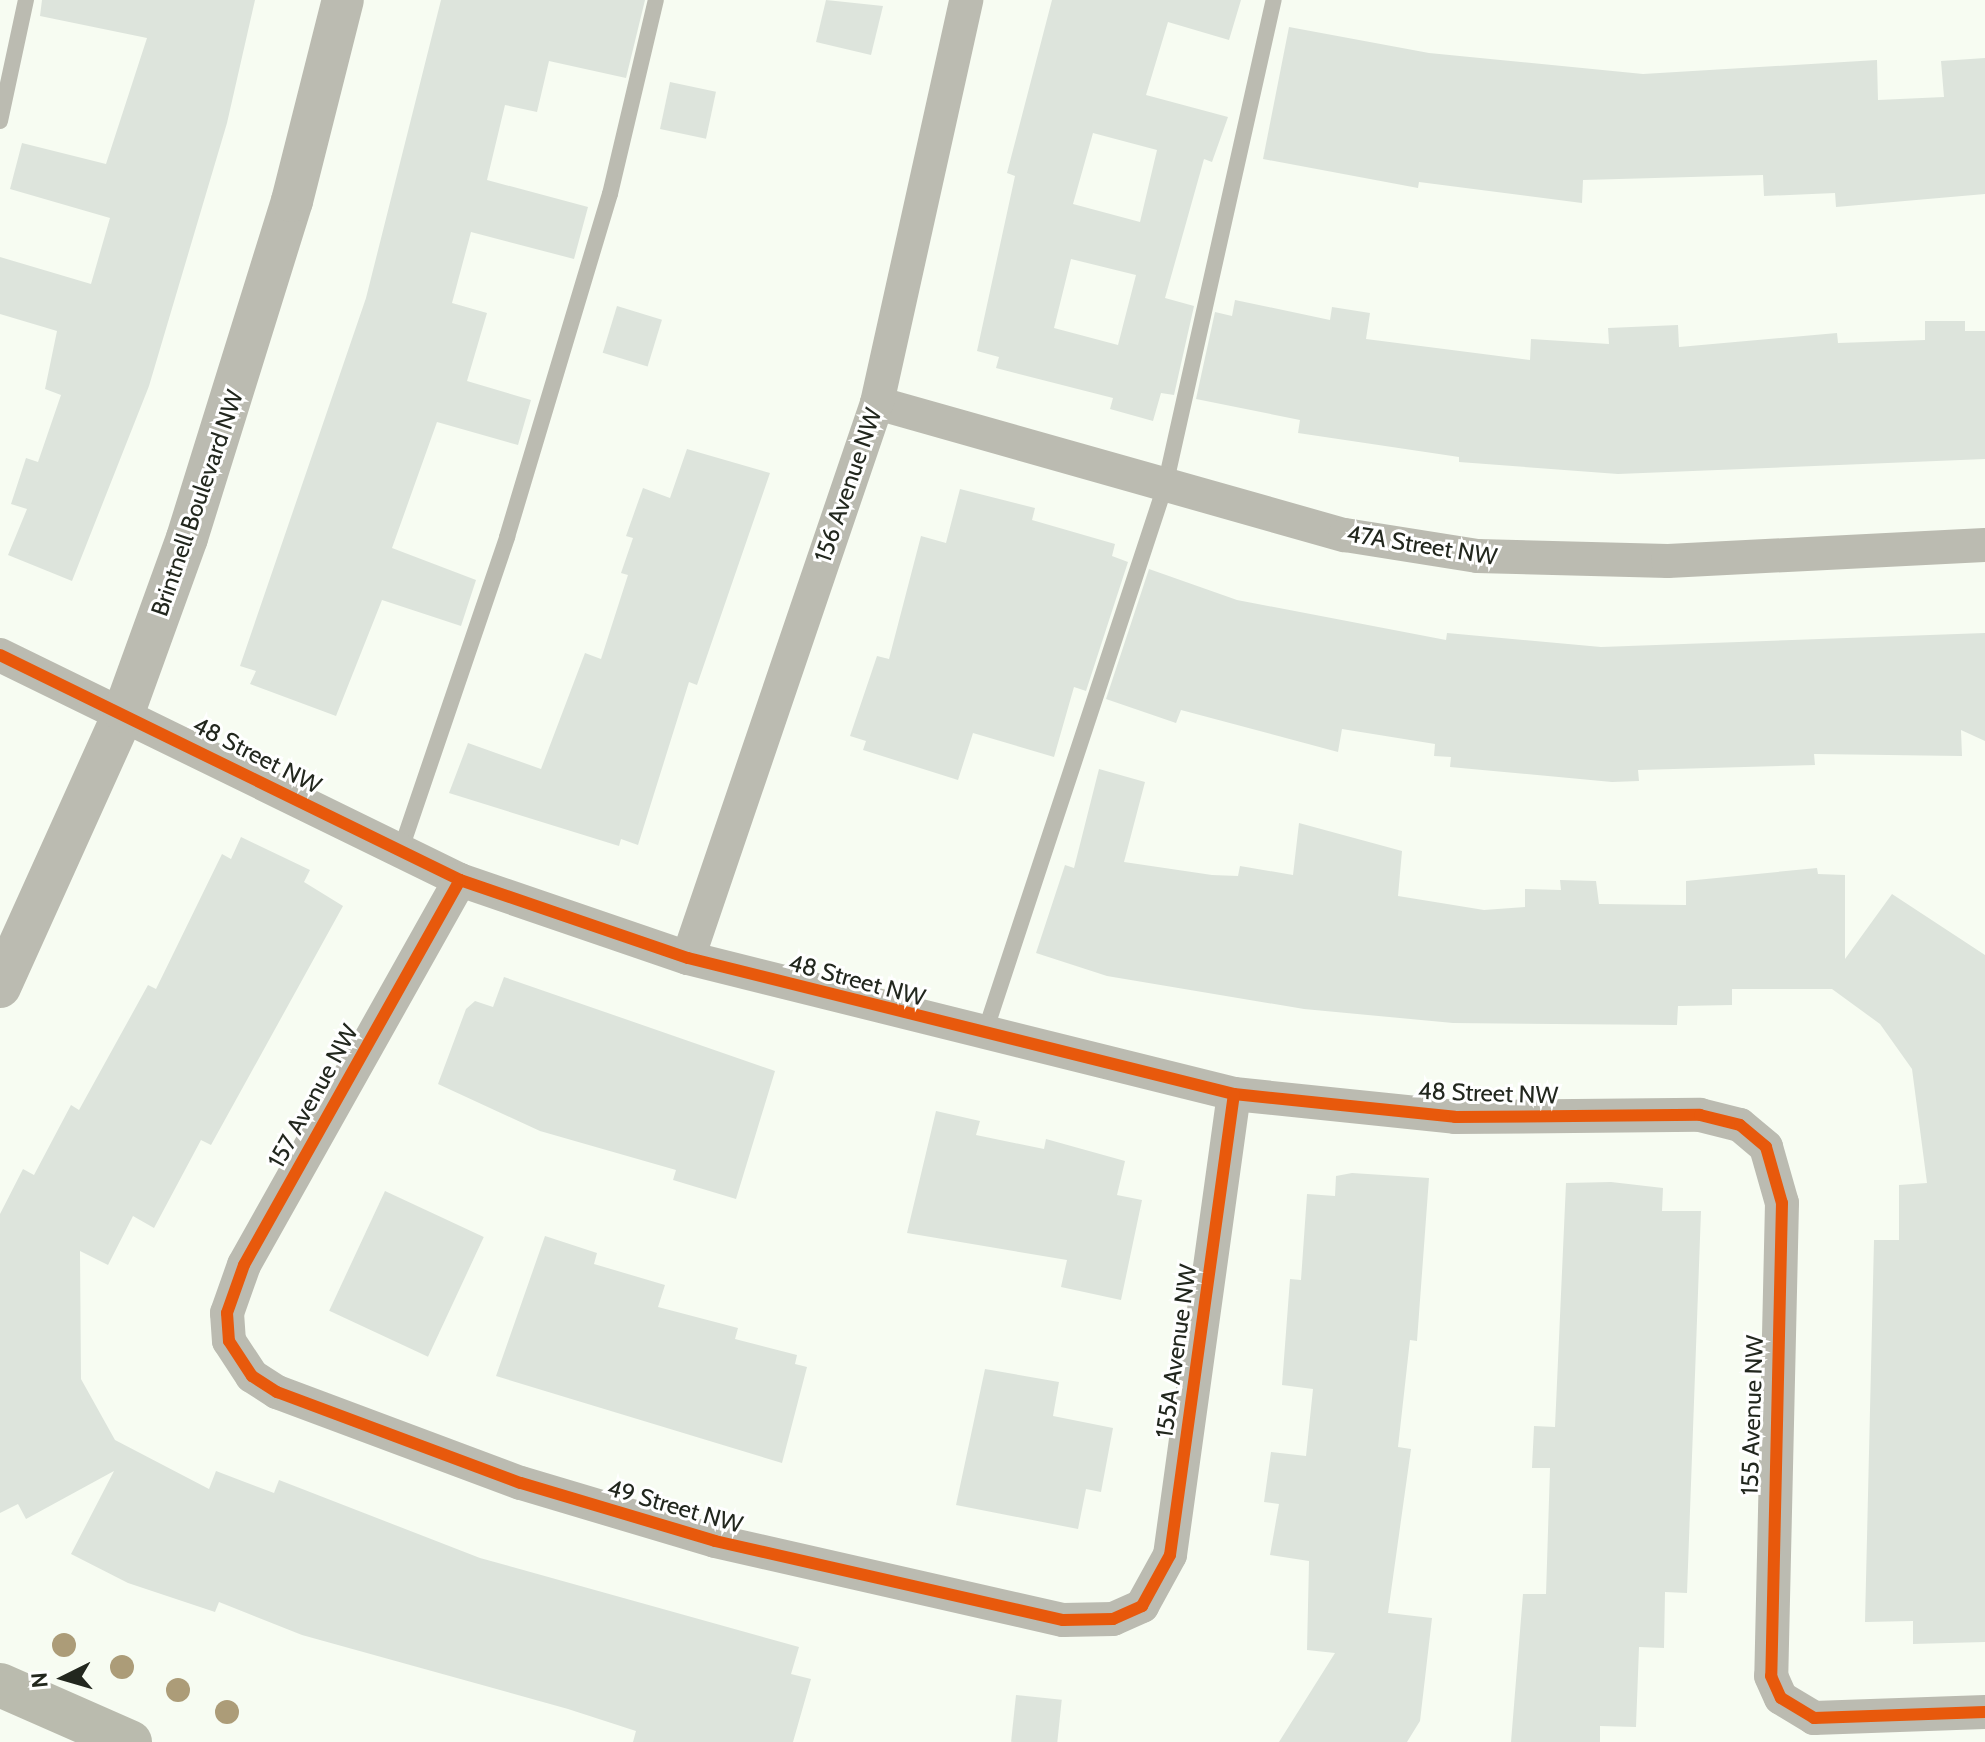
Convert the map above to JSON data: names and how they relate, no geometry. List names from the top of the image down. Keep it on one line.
{"streets":{"street":["156 Avenue NW","Brintnell Boulevard NW","47A Street NW","48 Street NW","157 Avenue NW","155A Avenue NW","155 Avenue NW","49 Street NW"]},"crossings":[["156 Avenue NW","47A Street NW"],["156 Avenue NW","48 Street NW"],["Brintnell Boulevard NW","48 Street NW"],["48 Street NW","157 Avenue NW"],["48 Street NW","155A Avenue NW"],["48 Street NW","155 Avenue NW"],["157 Avenue NW","49 Street NW"],["155A Avenue NW","49 Street NW"]],"north":"left"}
